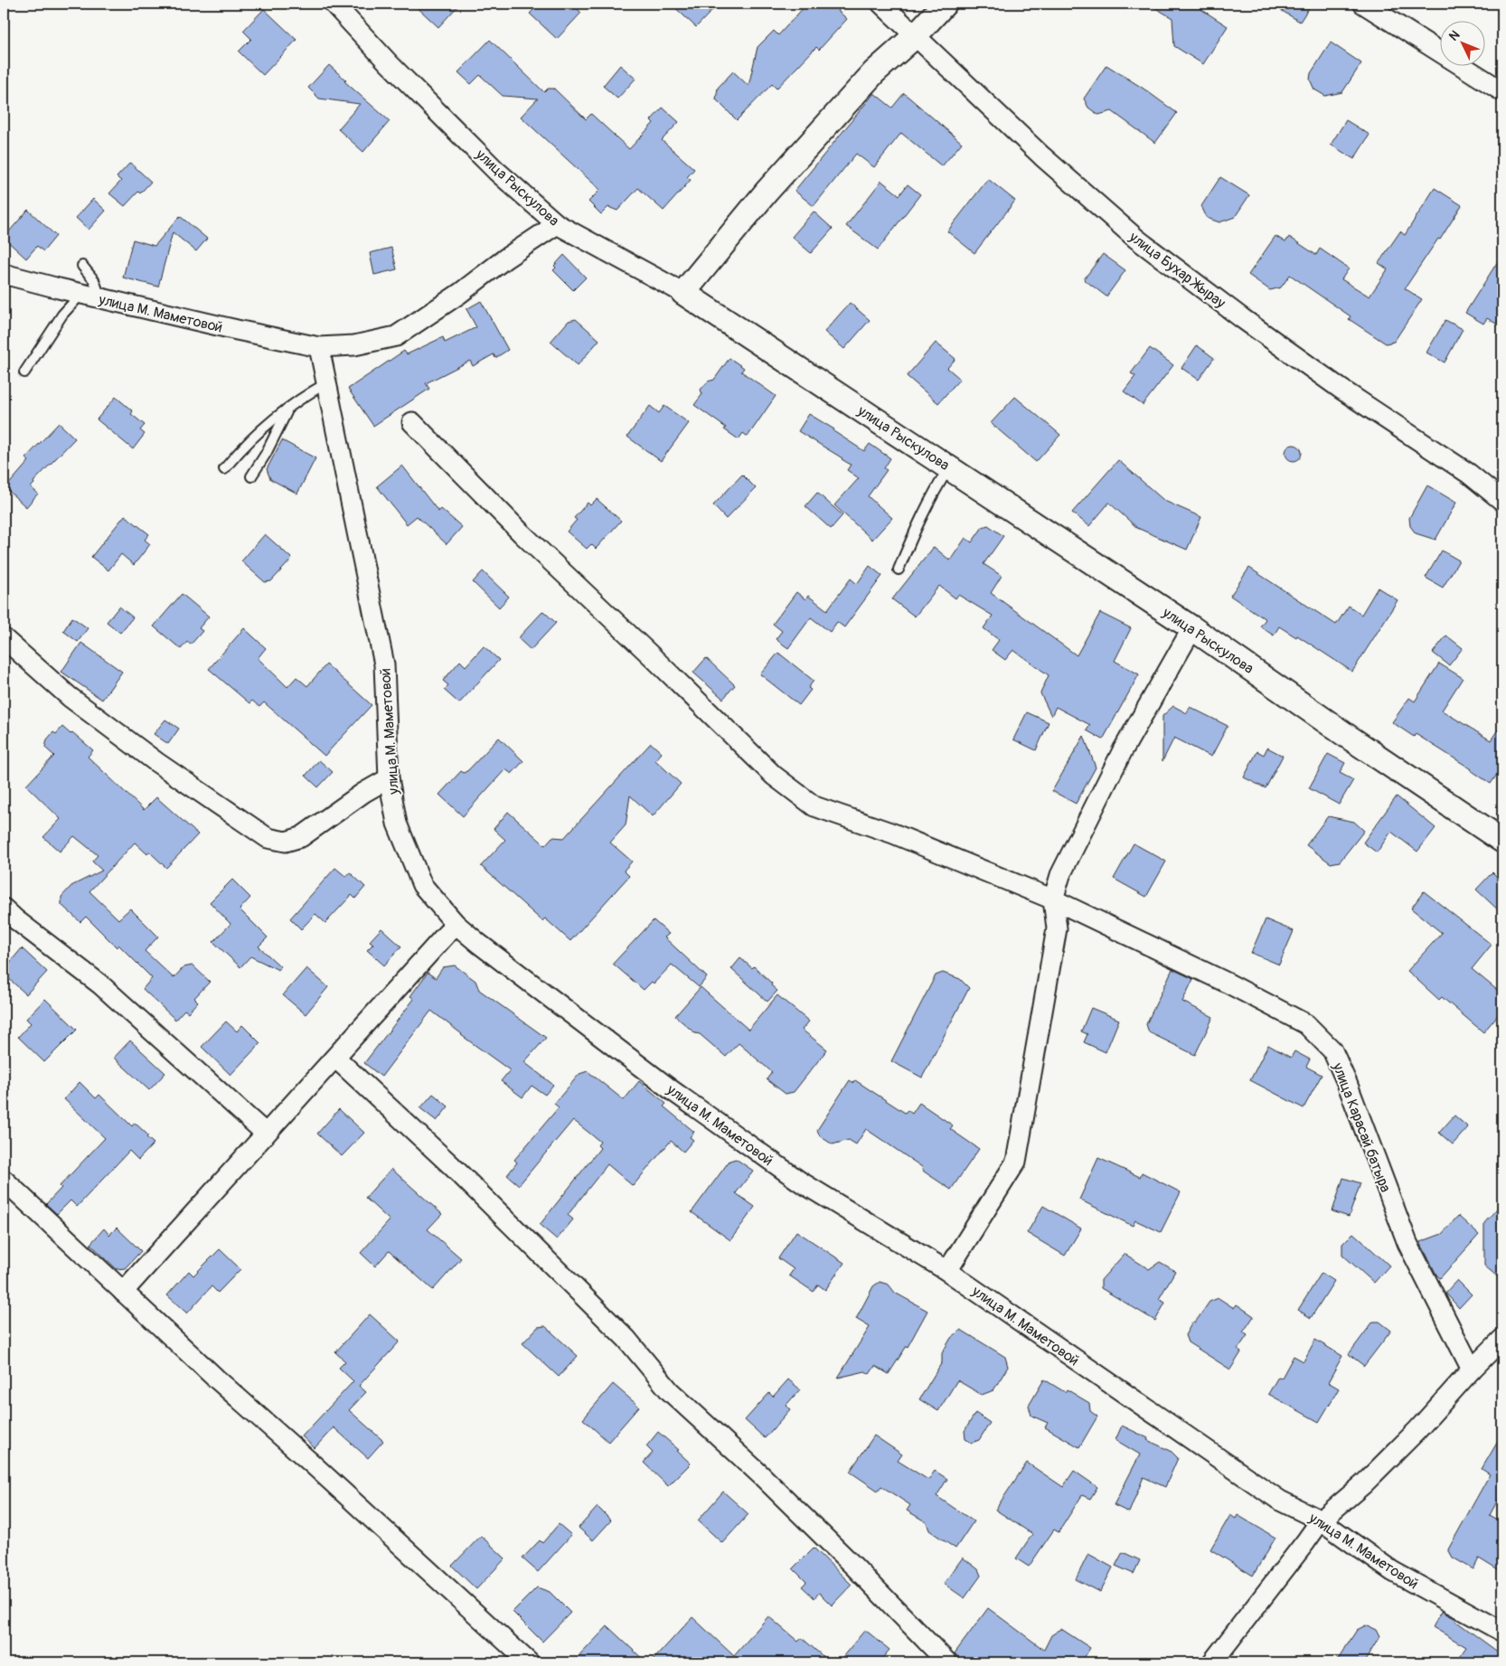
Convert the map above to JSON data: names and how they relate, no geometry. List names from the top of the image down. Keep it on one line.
{"streets":{"street":["улица Рыскулова","улица Бухар Жырау","улица М. Маметовой","улица Карасай батыра"]},"crossings":[["улица Рыскулова","улица М. Маметовой"]],"north":"top left"}
